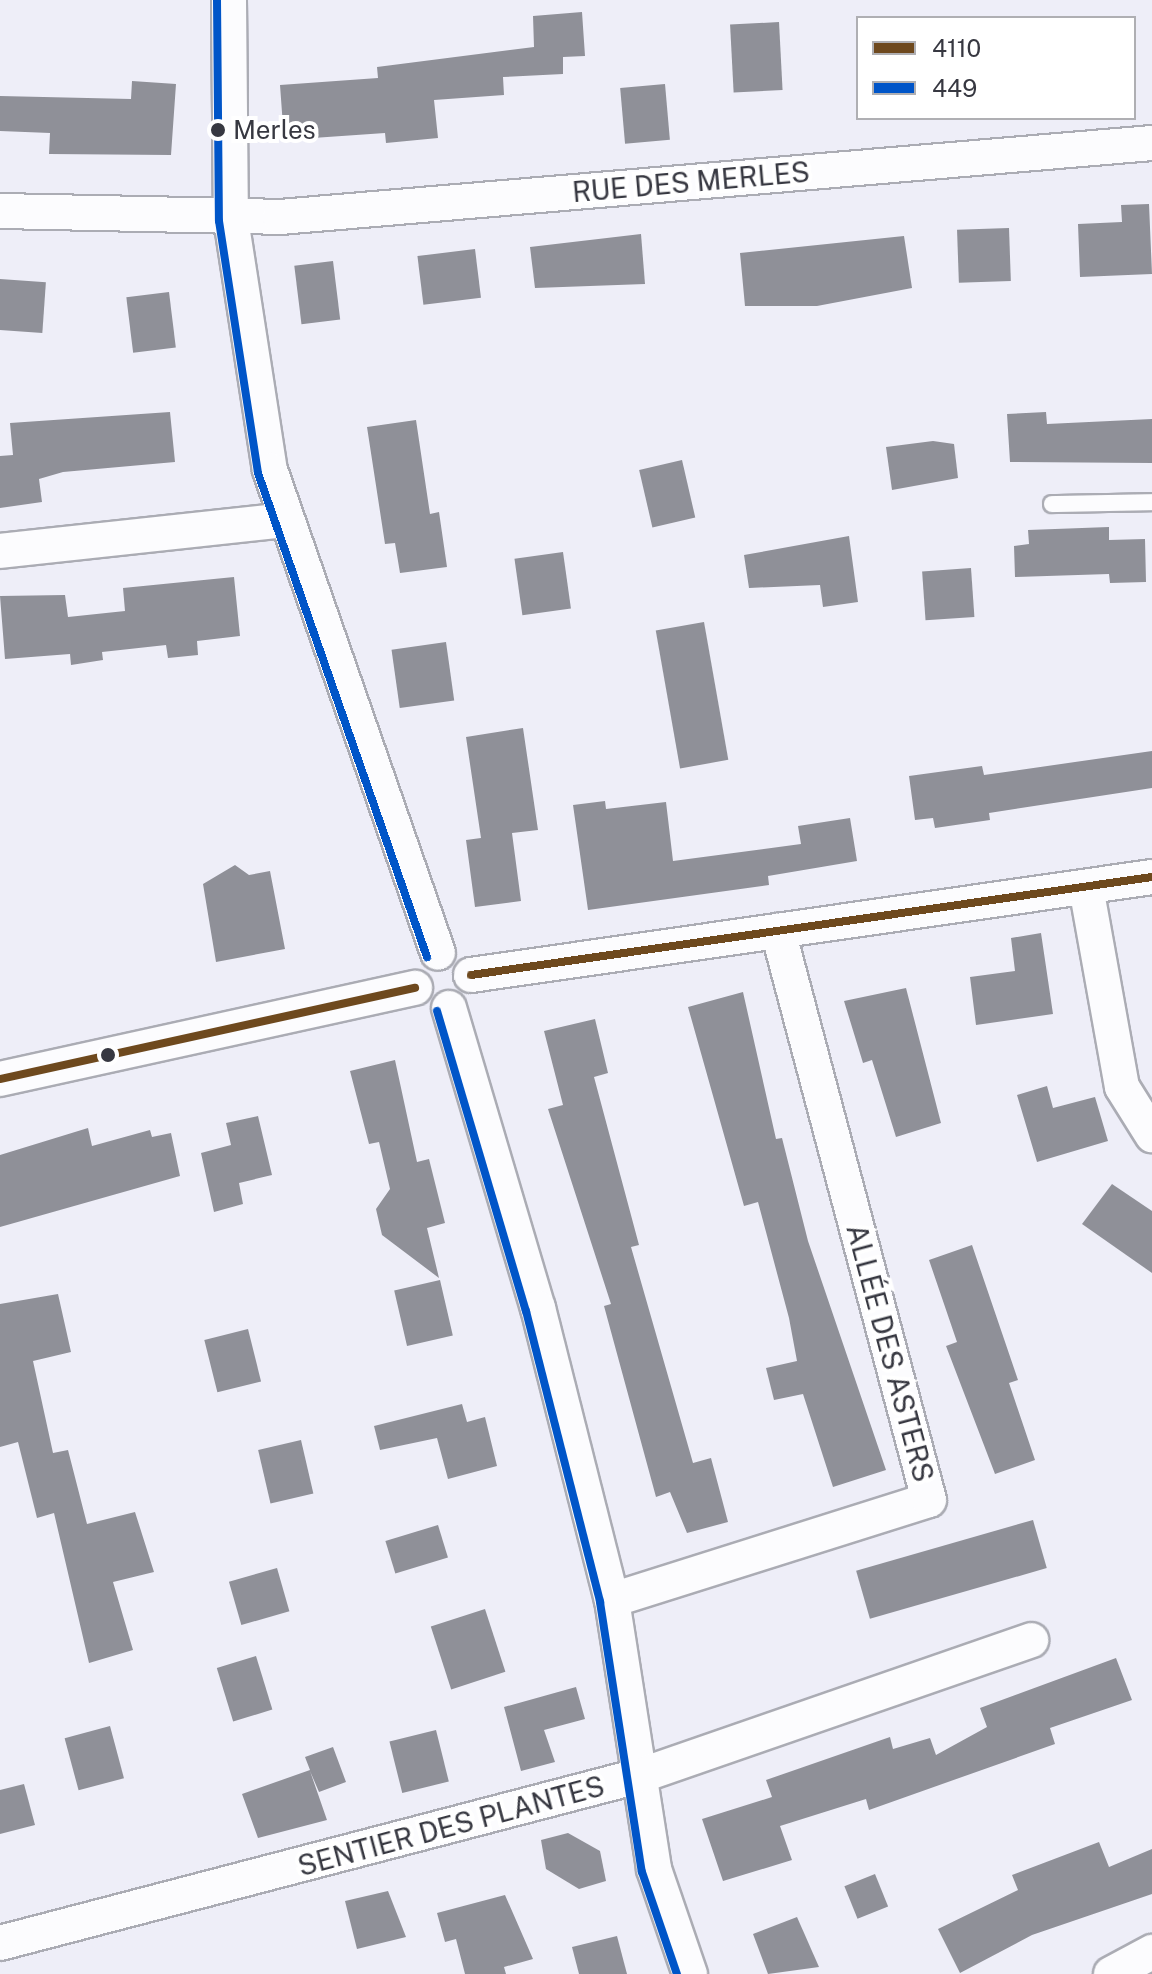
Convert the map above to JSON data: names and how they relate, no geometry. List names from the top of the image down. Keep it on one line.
{"streets":{"street":["RUE DES MERLES","ALLÉE DES ASTERS","SENTIER DES PLANTES"]},"places":["Merles"],"lines":["transit line 449","transit line 4110"],"legend":["4110","449"]}
